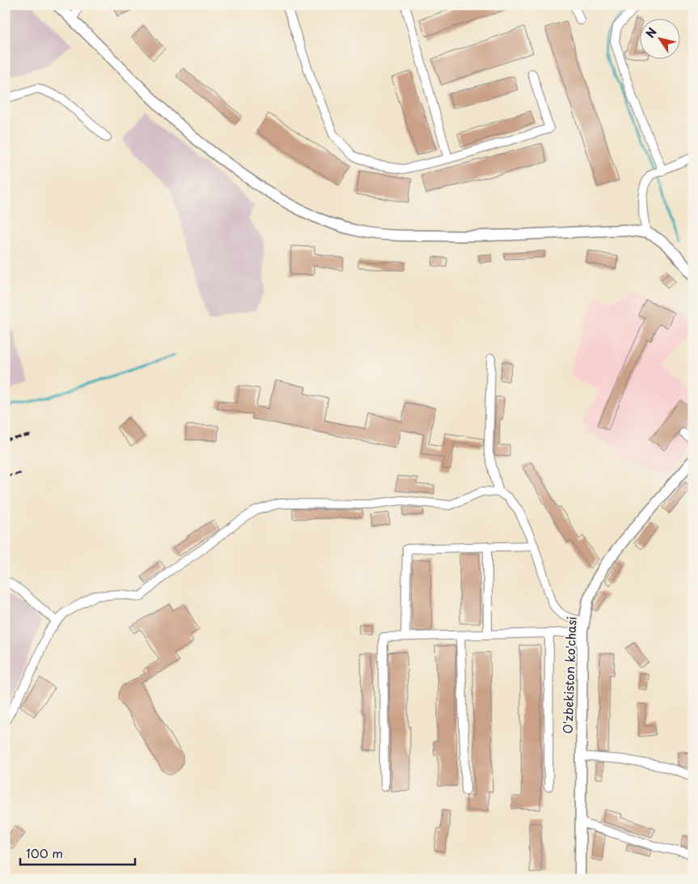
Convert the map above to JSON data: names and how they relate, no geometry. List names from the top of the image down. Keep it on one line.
{"streets":{"main road":["O'zbekiston ko'chasi"]},"scale_bar":"100 m","north":"top left"}
